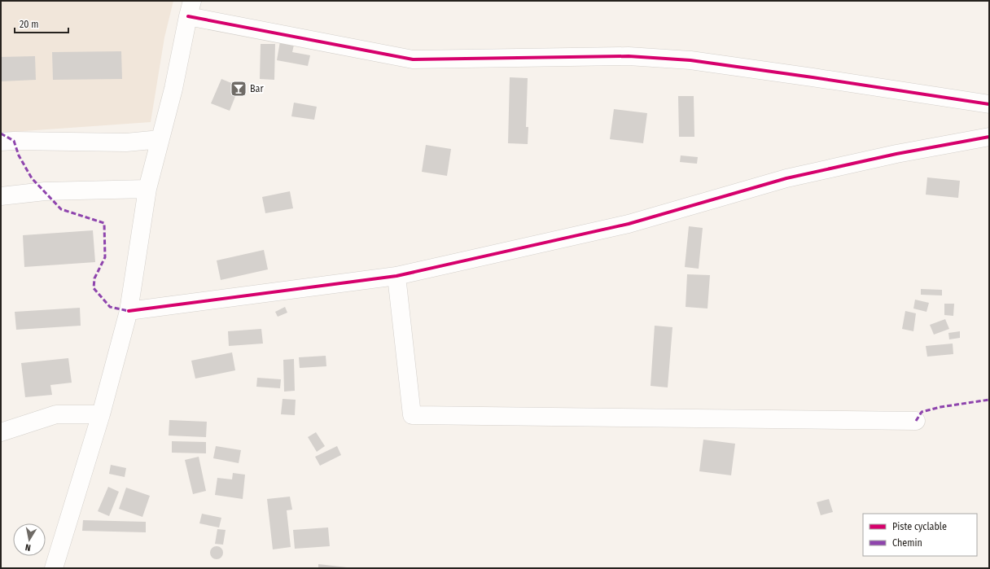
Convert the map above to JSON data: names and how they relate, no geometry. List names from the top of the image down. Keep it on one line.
{"places":{"bar":["Bar"]},"legend":["Piste cyclable","Chemin"],"scale_bar":"20 m","north":"bottom"}
